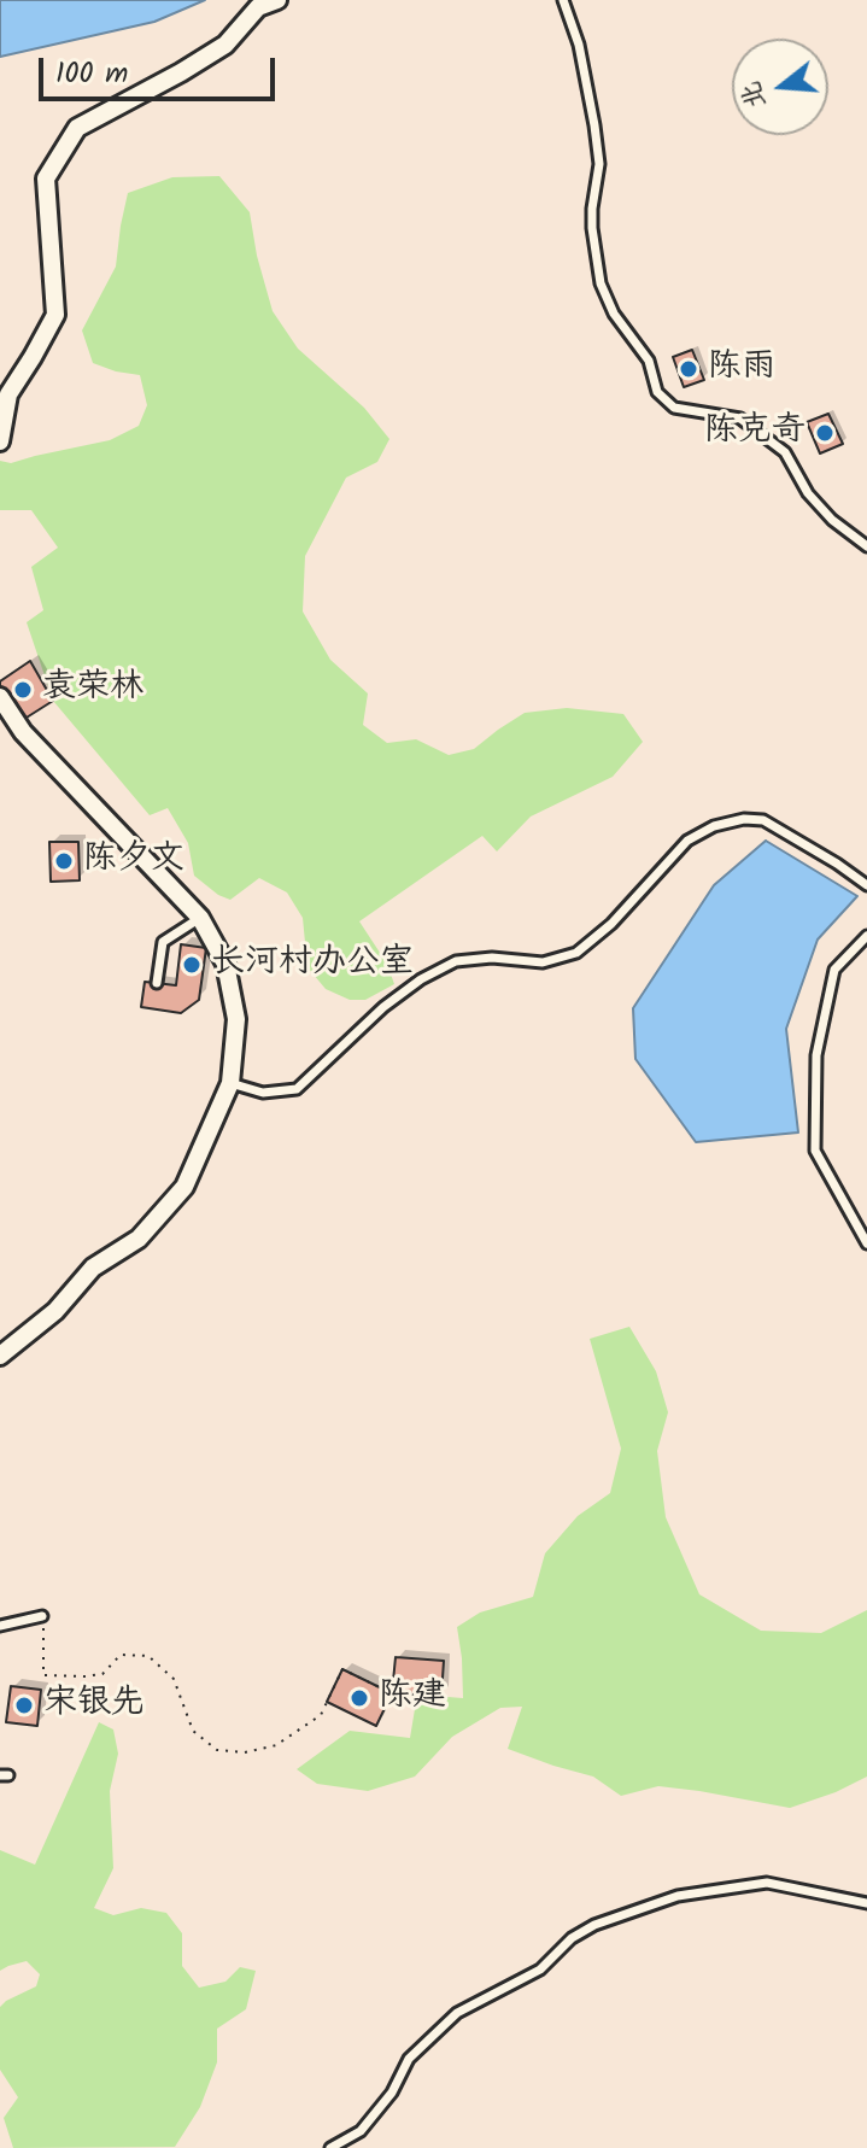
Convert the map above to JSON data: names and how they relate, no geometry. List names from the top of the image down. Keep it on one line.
{"places":["陈雨","陈克奇","袁荣林","陈夕文","长河村办公室","陈建","宋银先"],"scale_bar":"100 m","north":"left"}
